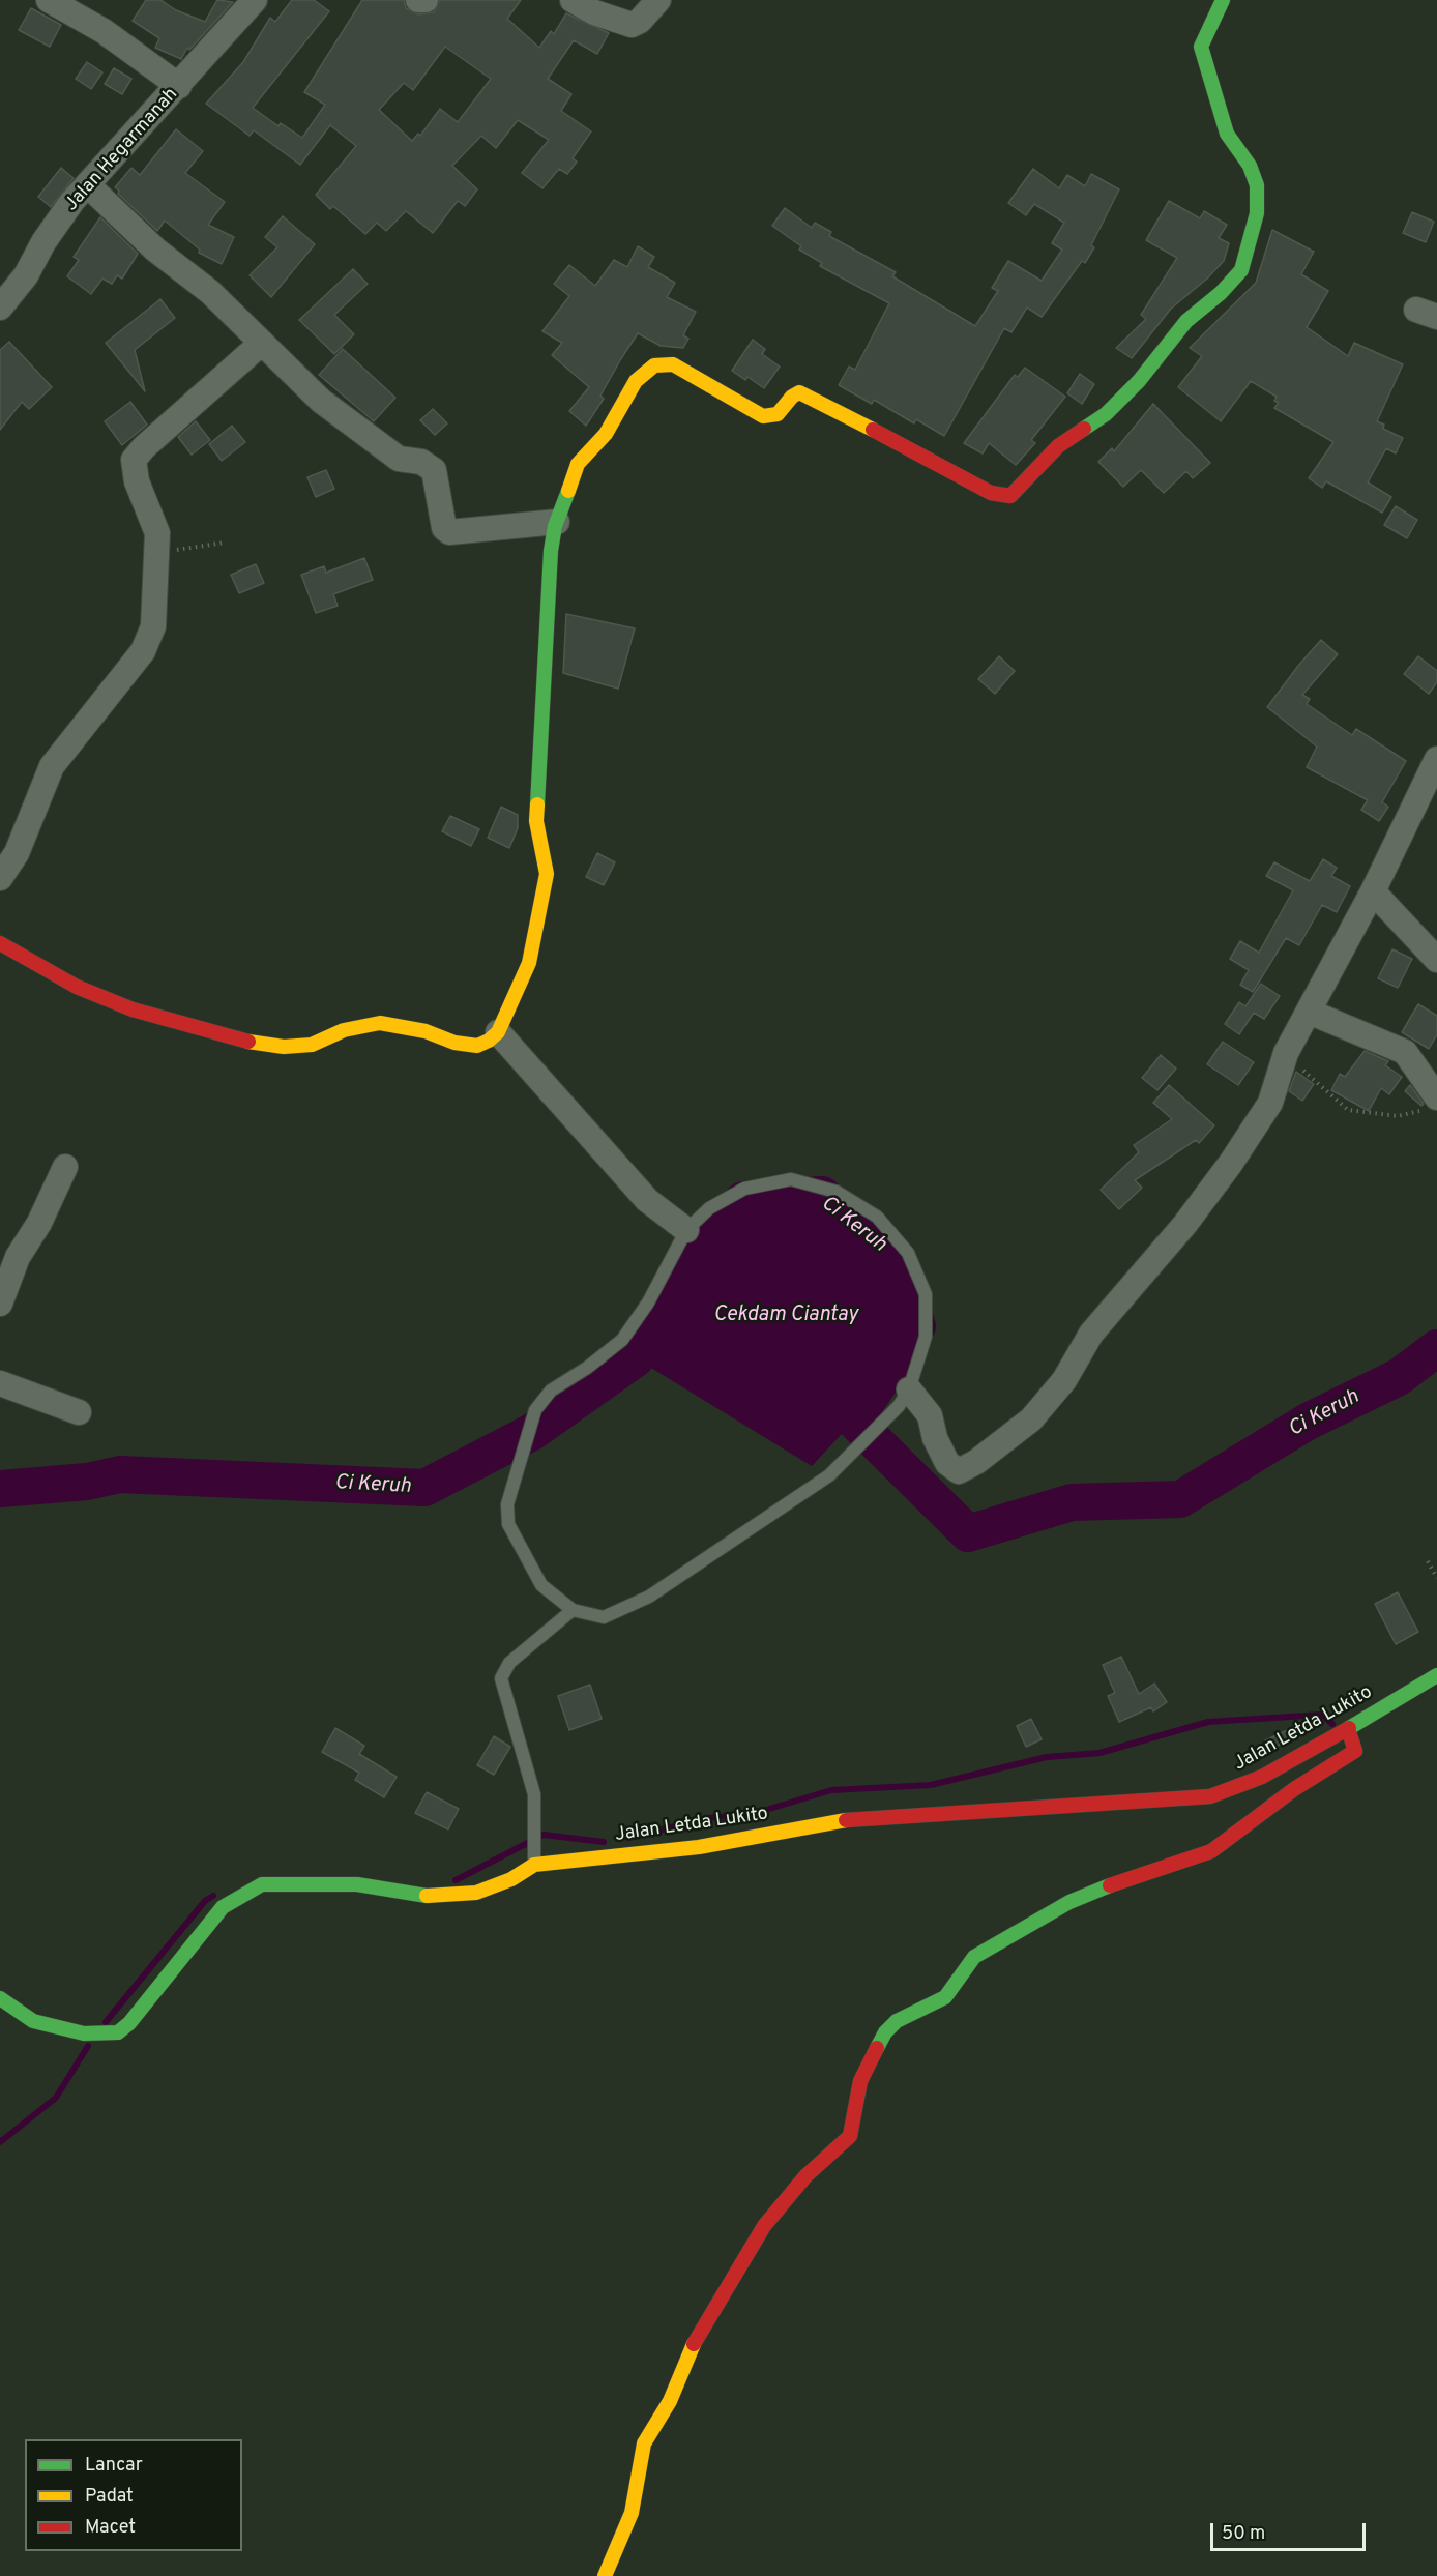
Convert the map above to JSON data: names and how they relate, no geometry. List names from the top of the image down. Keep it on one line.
{"streets":{"street":["Jalan Hegarmanah","Jalan Letda Lukito"]},"water":["Ci Keruh","Cekdam Ciantay"],"legend":["Lancar","Padat","Macet"],"scale_bar":"50 m"}
